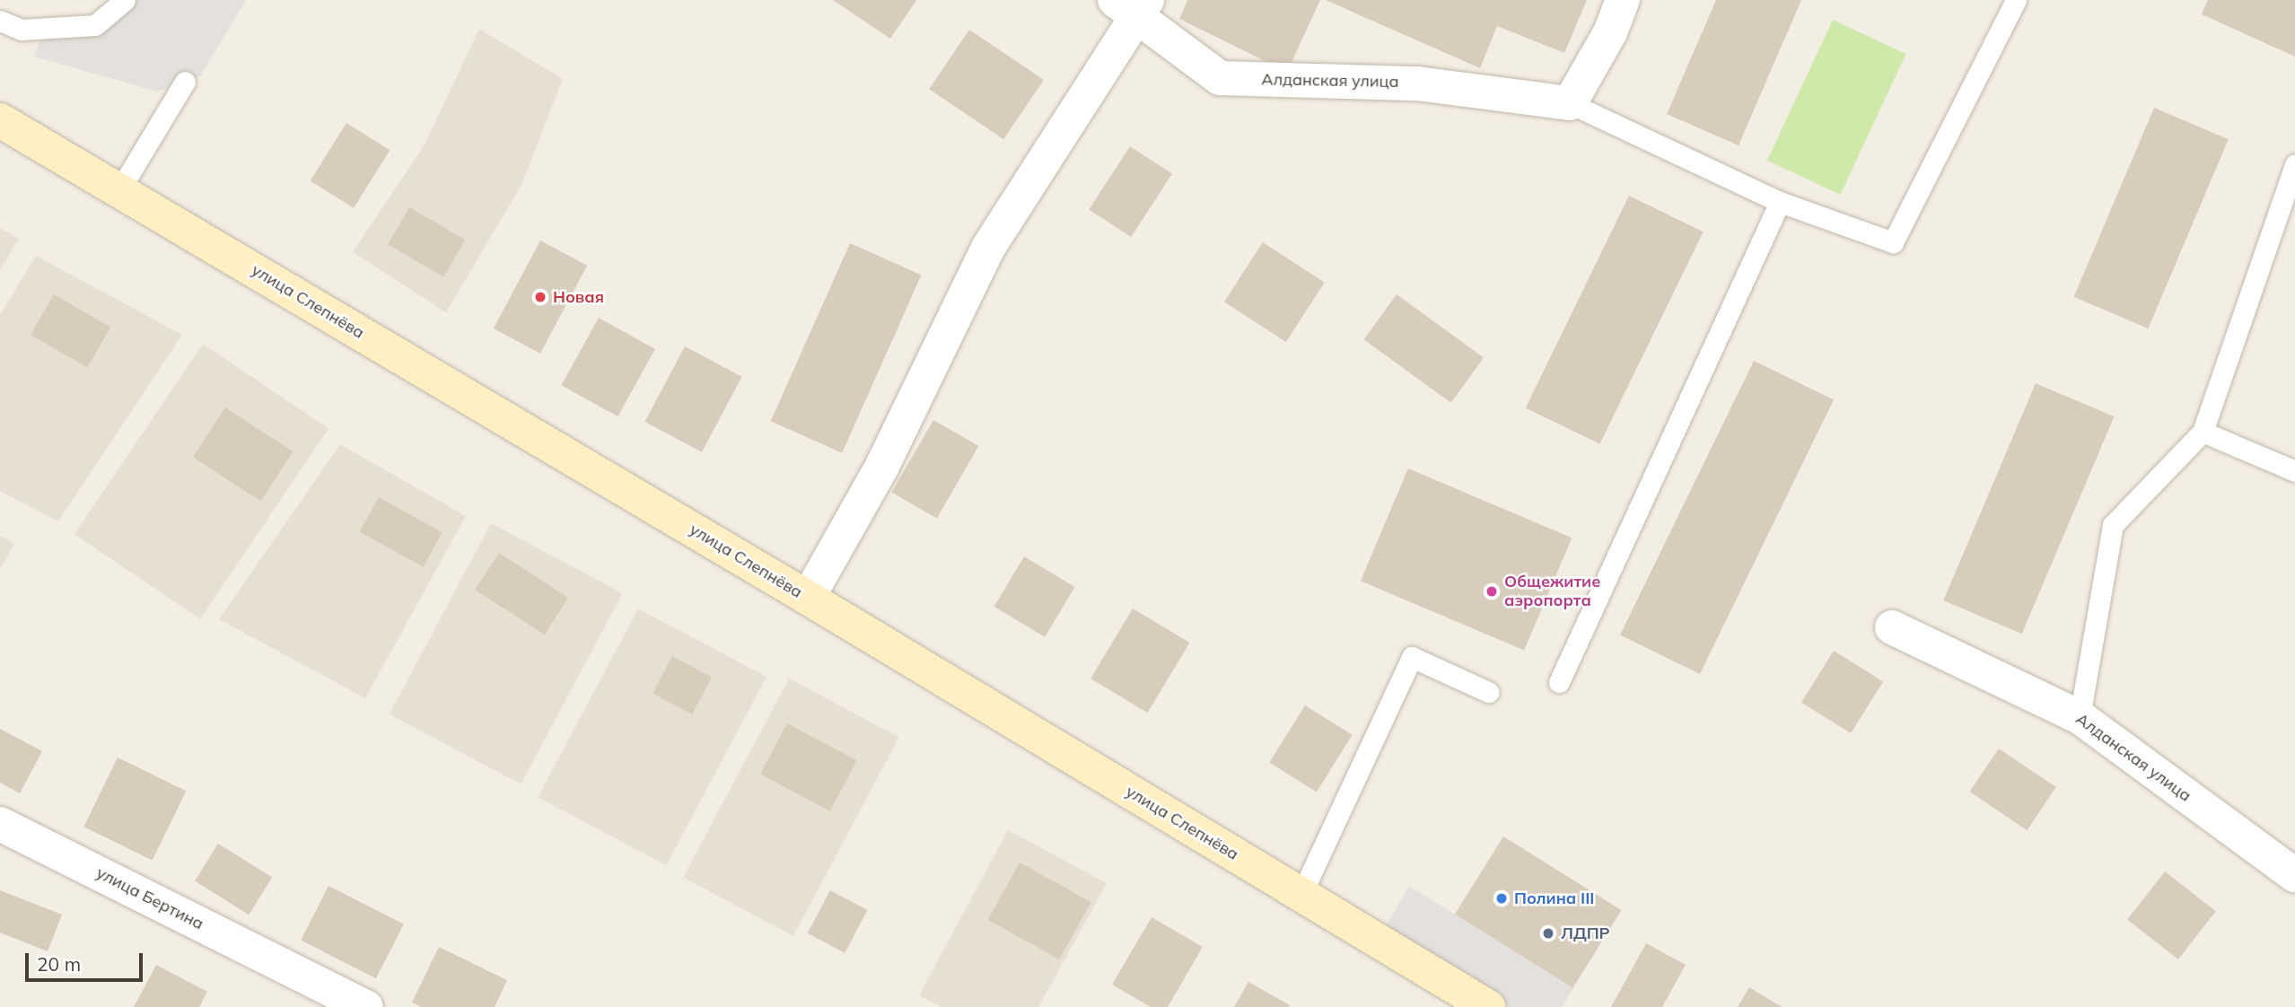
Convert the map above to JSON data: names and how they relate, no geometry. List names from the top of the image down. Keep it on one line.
{"streets":{"street":["Алданская улица","улица Слепнёва","улица Бертина"]},"places":["Новая","Общежитие аэропорта","Полина III","ЛДПР"],"scale_bar":"20 m"}
